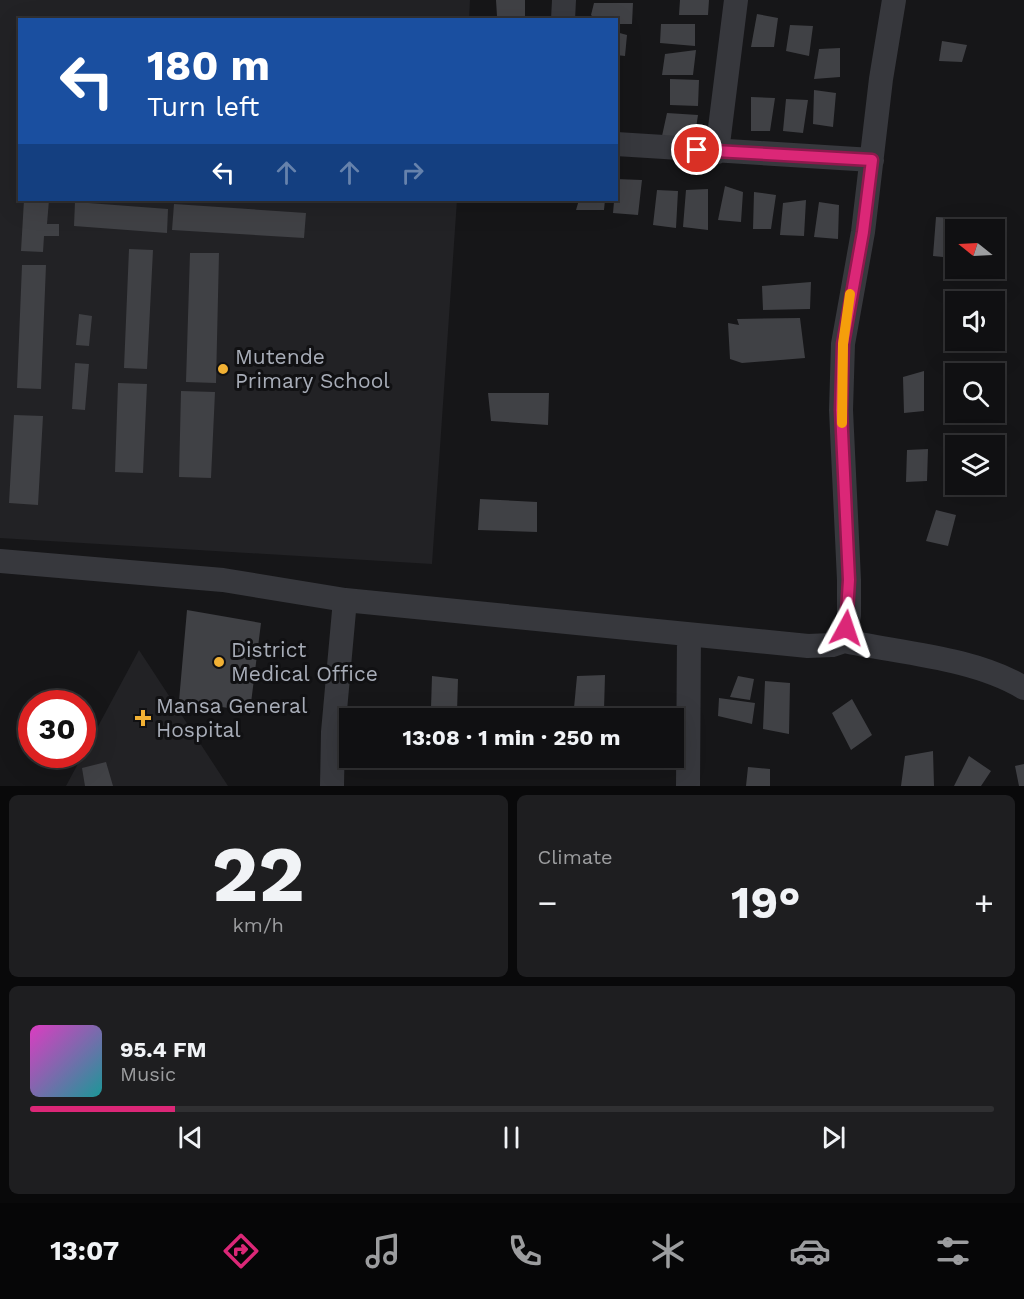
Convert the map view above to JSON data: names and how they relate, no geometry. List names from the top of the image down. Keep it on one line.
{"places":{"other":["Mutende Primary School","District Medical Office"],"health":["Mansa General Hospital"]},"north":"left","page":{"turn":["180 m","Turn left"],"limit":"30","trip":"13:08 · 1 min · 250 m","tile":[["22","km/h"],"Climate"],"heat":["−","19°","+"],"song":["95.4 FM","Music"],"tabs":"13:07"}}
